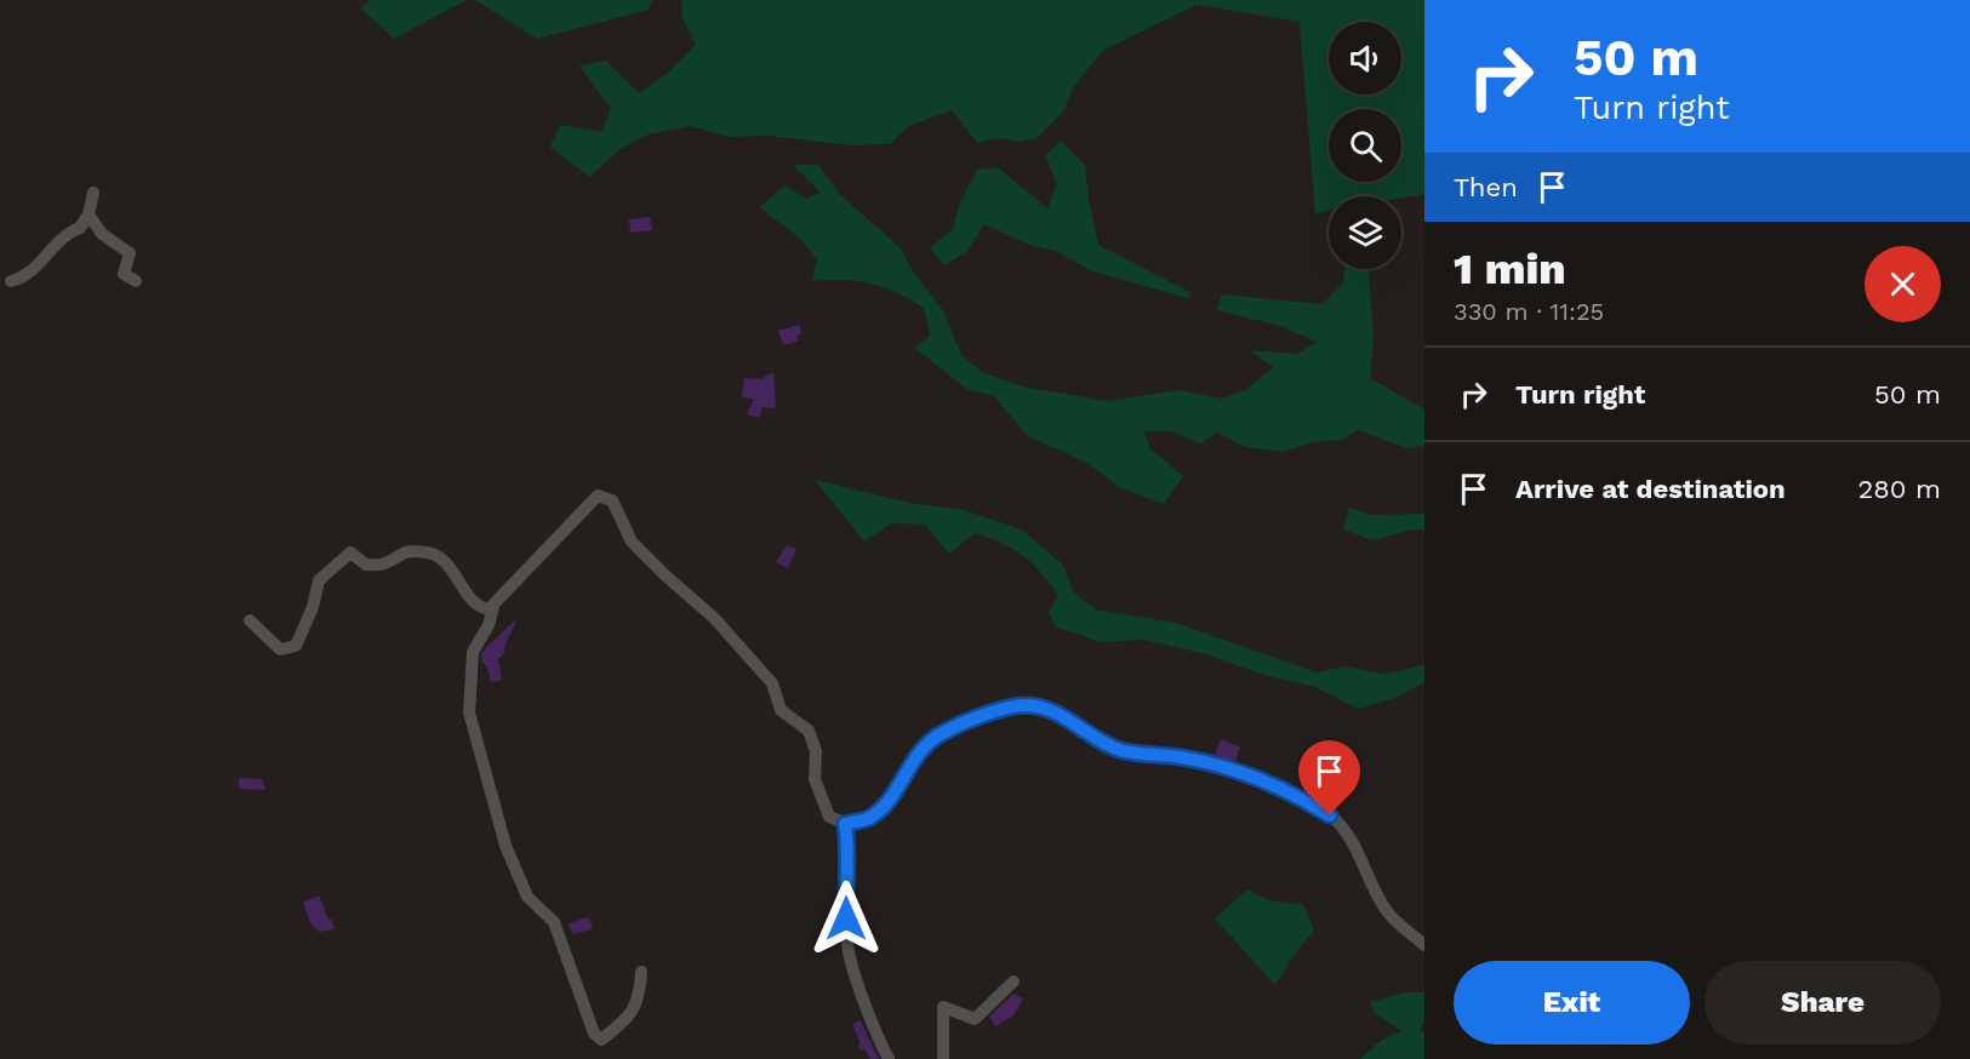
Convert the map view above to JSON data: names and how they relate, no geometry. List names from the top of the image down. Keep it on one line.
{"page":{"turn":["50 m","Turn right"],"then":"Then","heading":["1 min","330 m · 11:25"],"list":[{"name":"Turn right","value":"50 m"},{"name":"Arrive at destination","value":"280 m"}],"buttons":["Exit","Share"]}}
